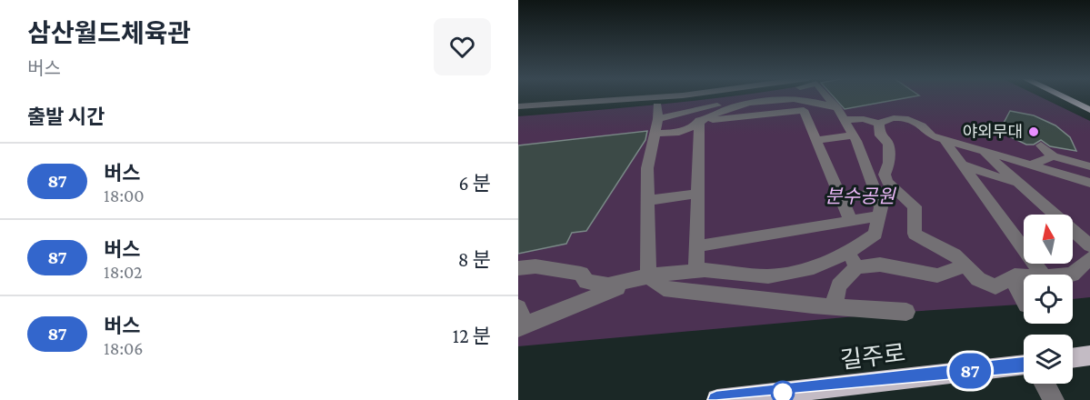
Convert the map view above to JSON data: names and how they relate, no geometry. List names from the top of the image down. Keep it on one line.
{"streets":{"main road":["길주로"]},"parks":["분수공원"],"places":["야외무대"],"lines":["bus line 87"],"north":"top","page":{"heading":[["삼산월드체육관","버스"],"출발 시간"],"on_map":"87","list":[{"mark":"87","name":"버스","note":"18:00","value":"6 분"},{"mark":"87","name":"버스","note":"18:02","value":"8 분"},{"mark":"87","name":"버스","note":"18:06","value":"12 분"}]}}
